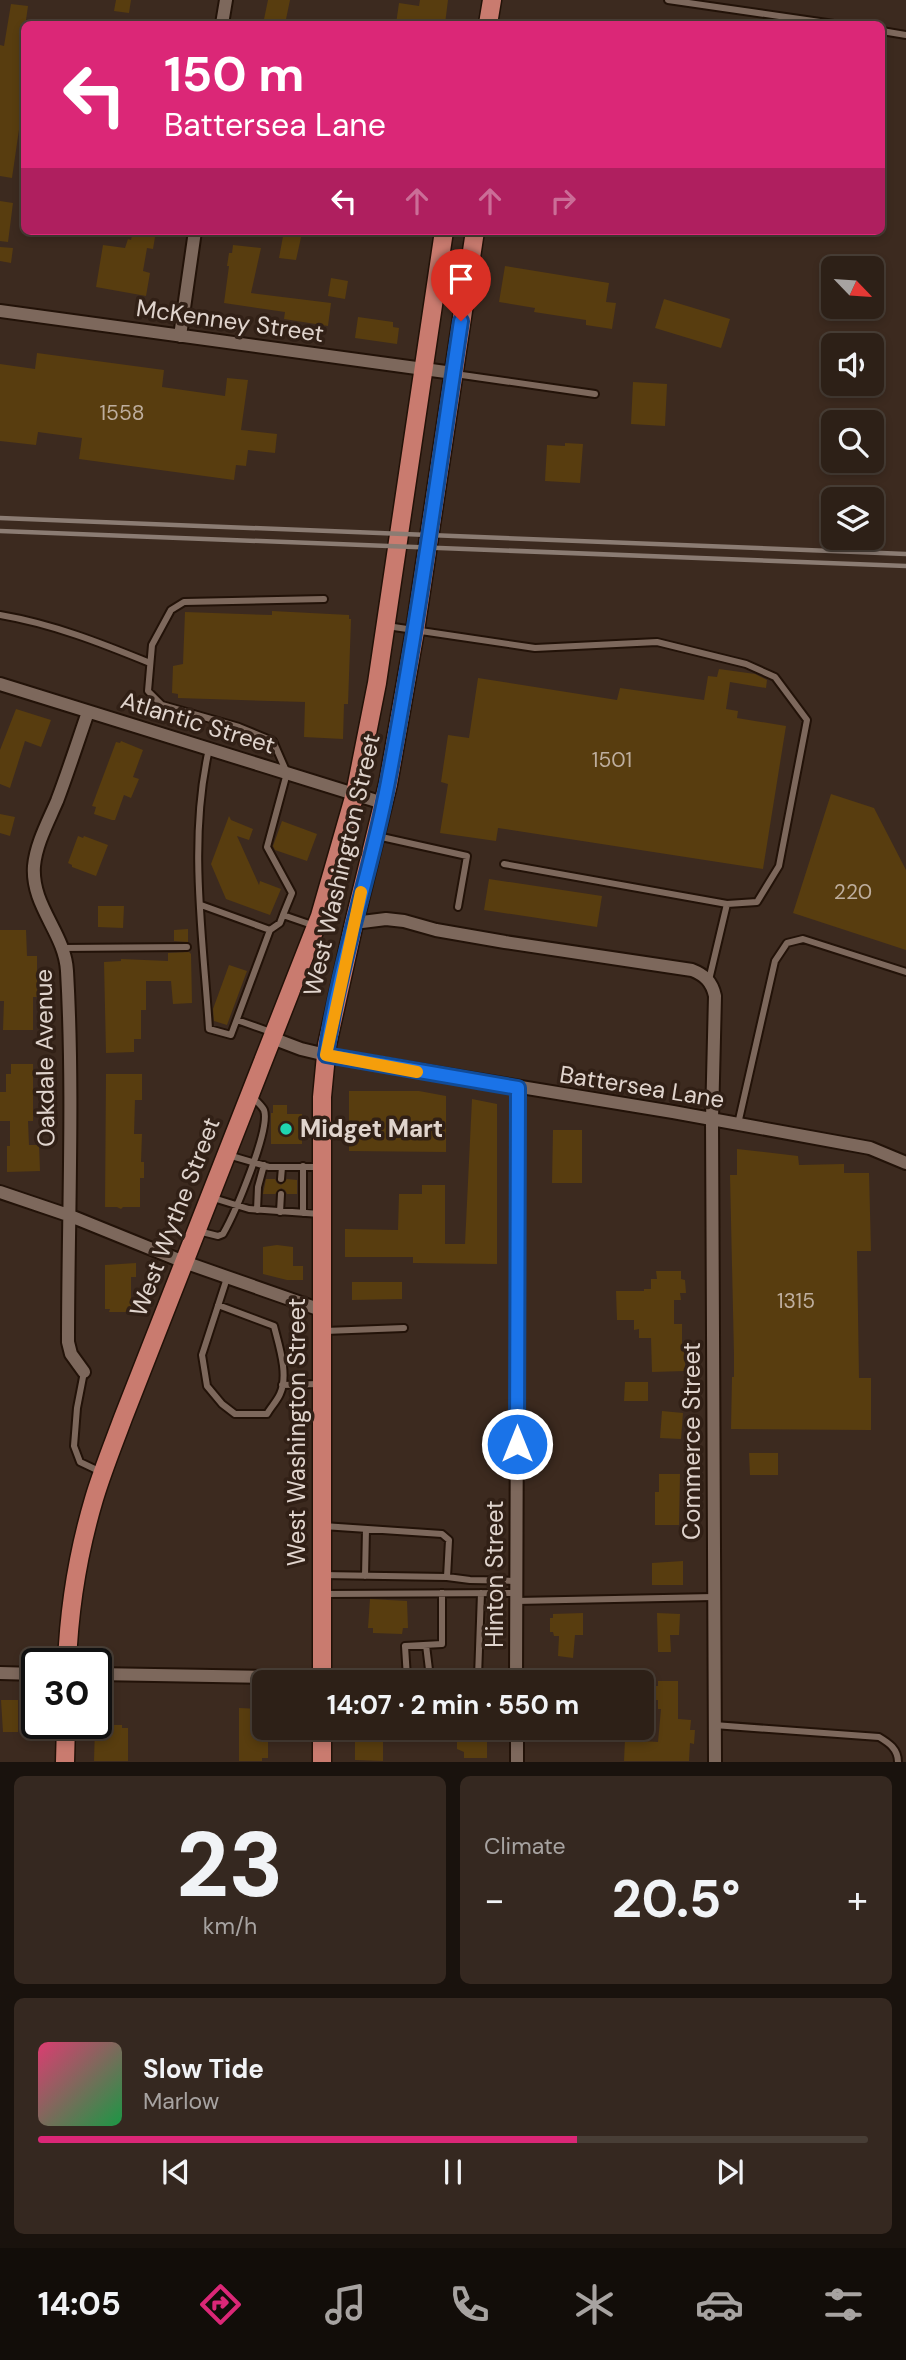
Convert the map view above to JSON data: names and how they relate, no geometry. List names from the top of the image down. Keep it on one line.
{"streets":{"main road":["West Washington Street","West Wythe Street"],"street":["McKenney Street","Atlantic Street","Oakdale Avenue","Battersea Lane","Commerce Street","Hinton Street"]},"crossings":[["McKenney Street","West Washington Street"],["Atlantic Street","West Washington Street"],["Atlantic Street","Oakdale Avenue"],["Atlantic Street","West Wythe Street"],["West Washington Street","Battersea Lane"],["West Washington Street","West Wythe Street"],["Battersea Lane","West Wythe Street"],["Battersea Lane","Commerce Street"],["Battersea Lane","Hinton Street"]],"places":["Midget Mart"],"house_numbers":["1558","1501","220","1315"],"north":"bottom right","page":{"turn":["150 m","Battersea Lane"],"limit":"30","trip":"14:07 · 2 min · 550 m","tile":[["23","km/h"],"Climate"],"heat":["−","20.5°","+"],"song":["Slow Tide","Marlow"],"tabs":"14:05"}}
